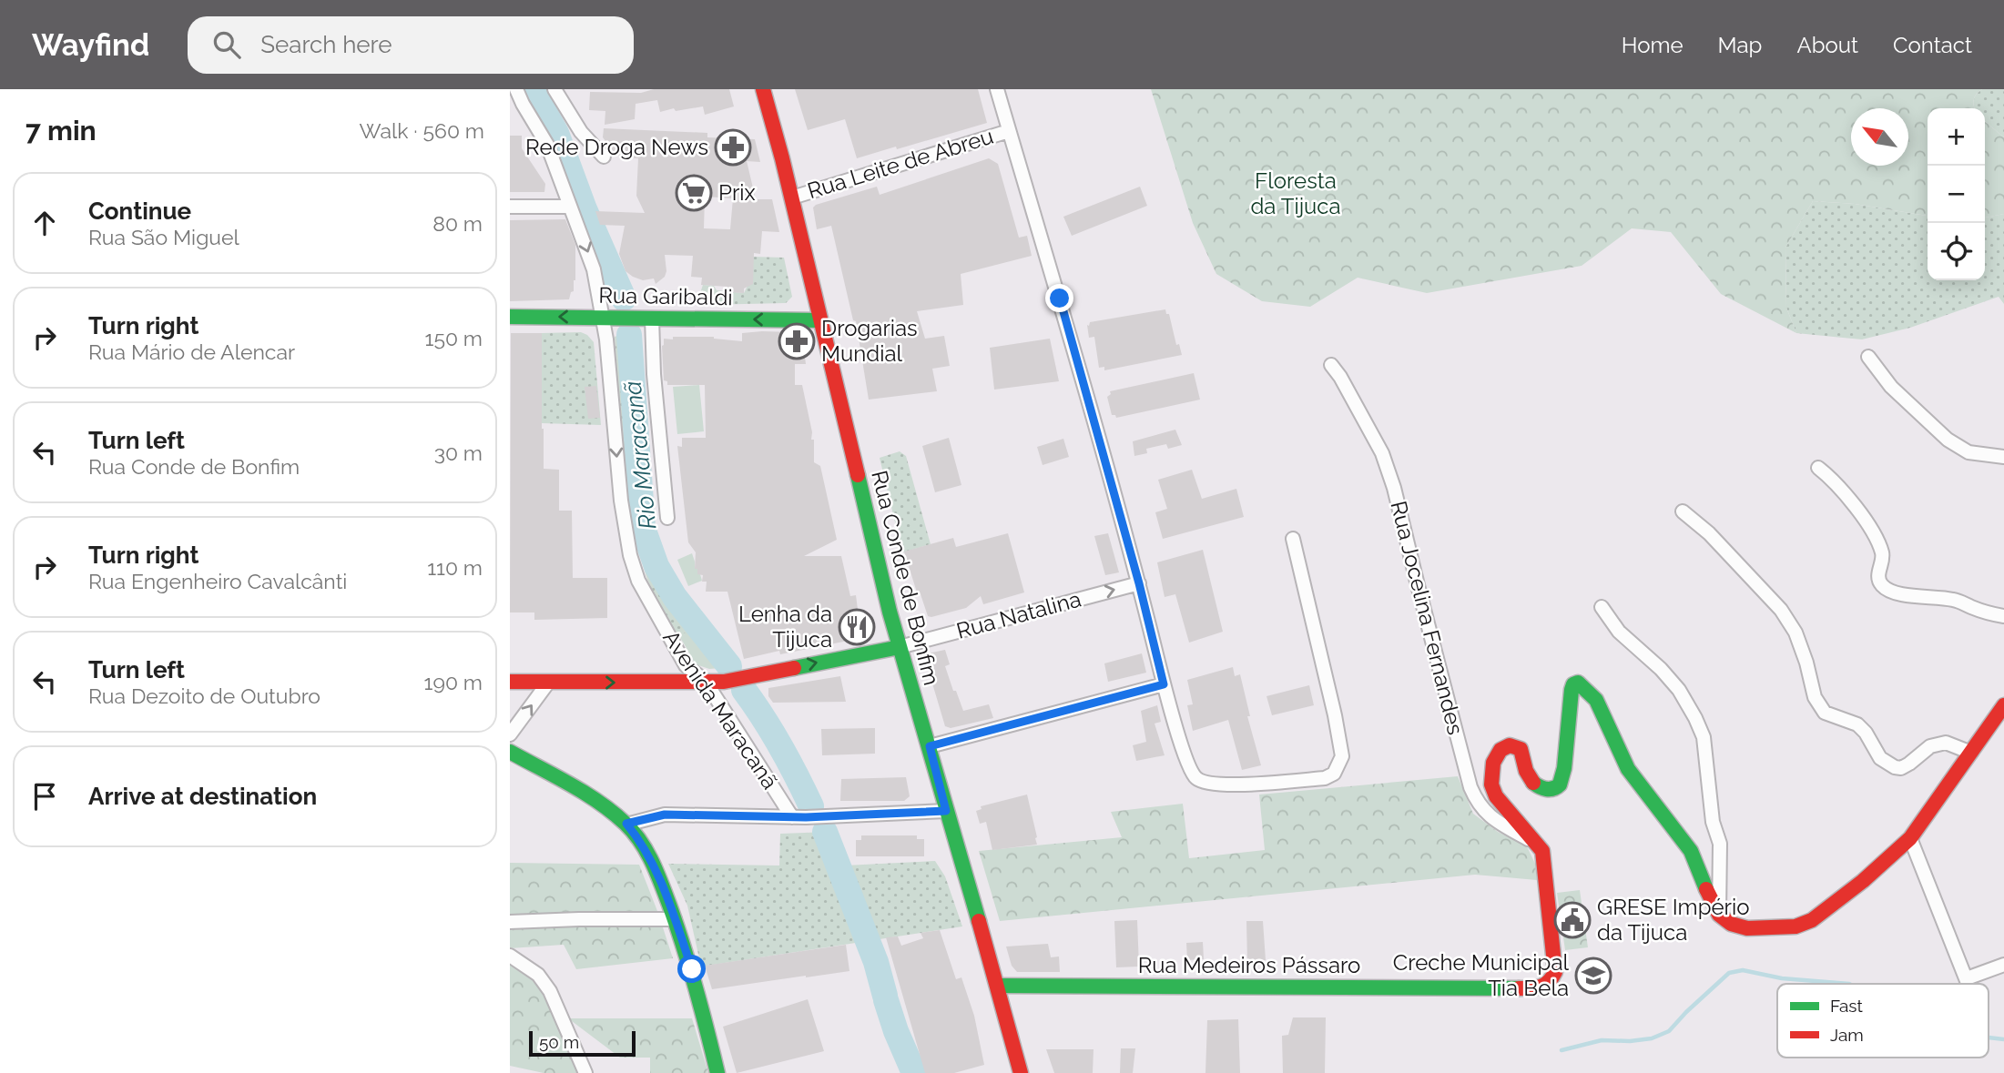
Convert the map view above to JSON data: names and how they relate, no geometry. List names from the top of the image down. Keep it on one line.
{"streets":{"street":["Rua Leite de Abreu","Rua Garibaldi","Rua Conde de Bonfim","Rua Natalina","Rua Jocelina Fernandes","Avenida Maracanã","Rua Medeiros Pássaro"]},"crossings":[["Rua Leite de Abreu","Rua Conde de Bonfim"],["Rua Garibaldi","Rua Conde de Bonfim"],["Rua Garibaldi","Avenida Maracanã"],["Rua Conde de Bonfim","Rua Natalina"],["Rua Conde de Bonfim","Rua Medeiros Pássaro"],["Rua Jocelina Fernandes","Rua Medeiros Pássaro"]],"one_way":["Rua Garibaldi"],"water":["Rio Maracanã"],"parks":["Floresta da Tijuca"],"places":{"pharmacy":["Rede Droga News","Drogarias Mundial"],"supermarket":["Prix"],"restaurant":["Lenha da Tijuca"],"public building":["GRESE Império da Tijuca"],"school or university":["Creche Municipal Tia Bela"]},"legend":["Fast","Jam"],"scale_bar":"50 m","north":"top left","page":{"header":"Wayfind","search":"Search here","nav":["Home","Map","About","Contact"],"heading":["7 min","Walk · 560 m"],"map_buttons":["+","−"],"list":[["Continue","Rua São Miguel","80 m"],["Turn right","Rua Mário de Alencar","150 m"],["Turn left","Rua Conde de Bonfim","30 m"],["Turn right","Rua Engenheiro Cavalcânti","110 m"],["Turn left","Rua Dezoito de Outubro","190 m"],"Arrive at destination"],"scale":"50 m"}}
